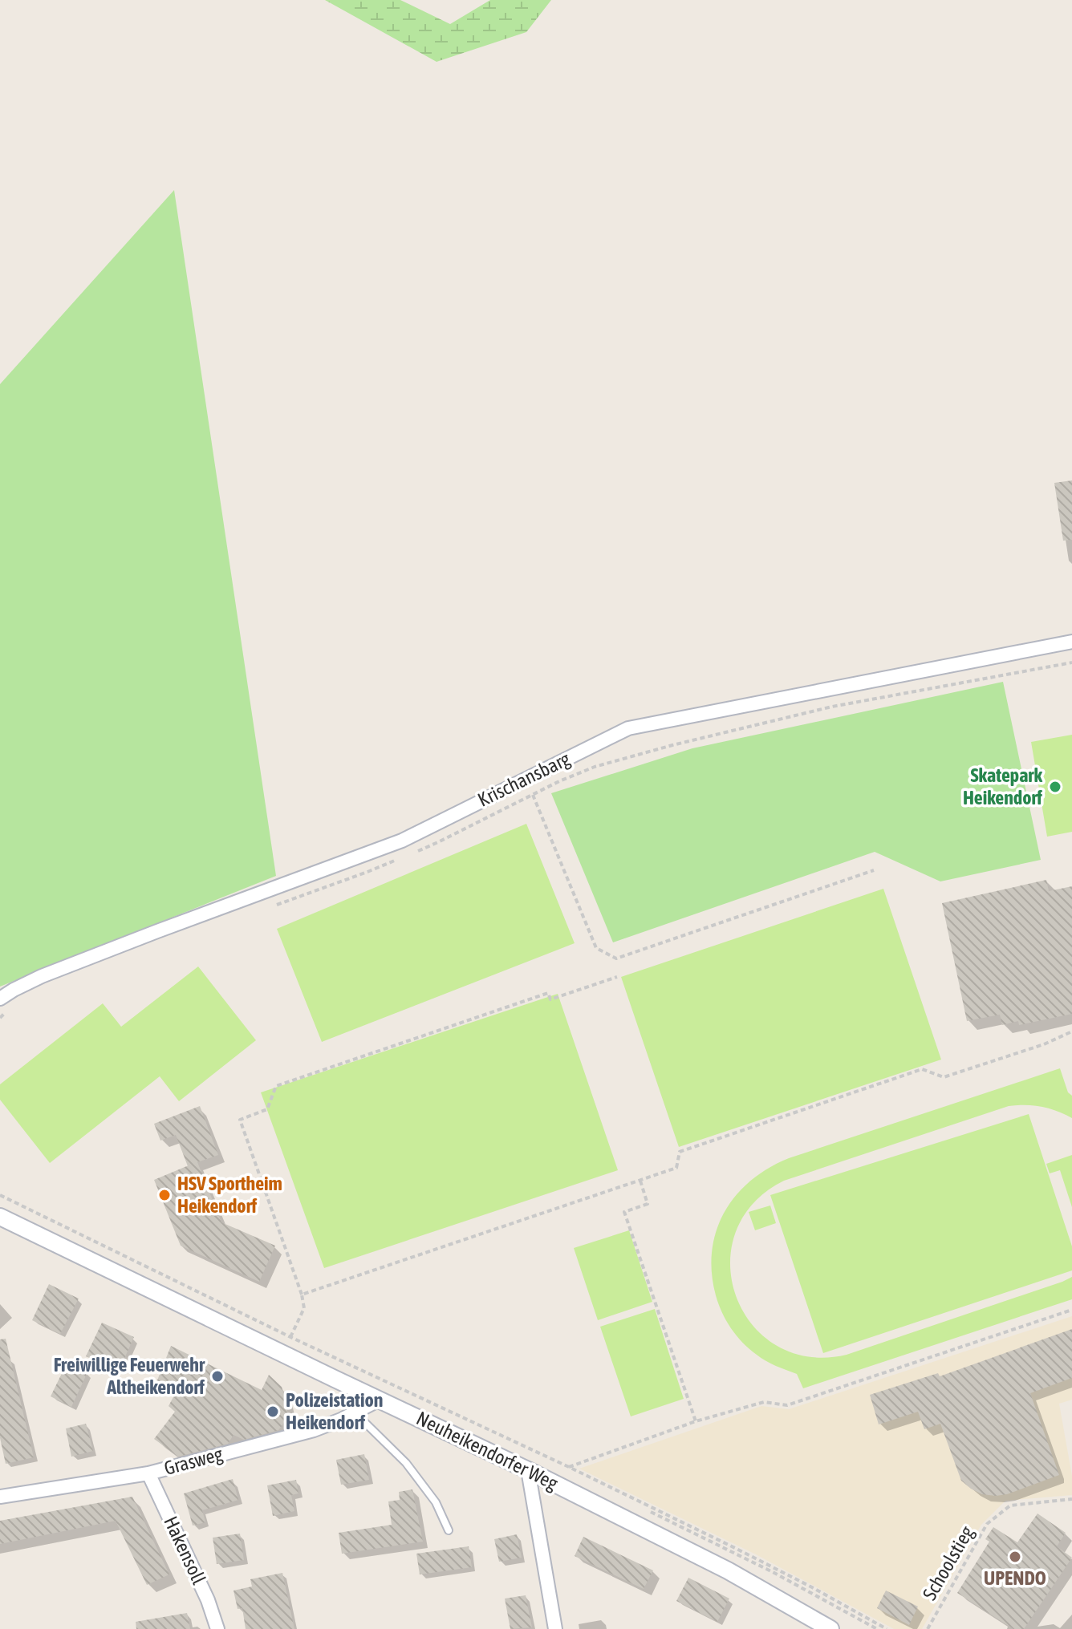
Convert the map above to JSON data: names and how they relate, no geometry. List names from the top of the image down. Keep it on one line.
{"streets":{"street":["Krischansbarg","Neuheikendorfer Weg","Grasweg","Hakensoll"],"path":["Schoolstieg"]},"crossings":[["Neuheikendorfer Weg","Grasweg"],["Grasweg","Hakensoll"]],"places":["Skatepark Heikendorf","HSV Sportheim Heikendorf","Freiwillige Feuerwehr Altheikendorf","Polizeistation Heikendorf","UPENDO"]}
